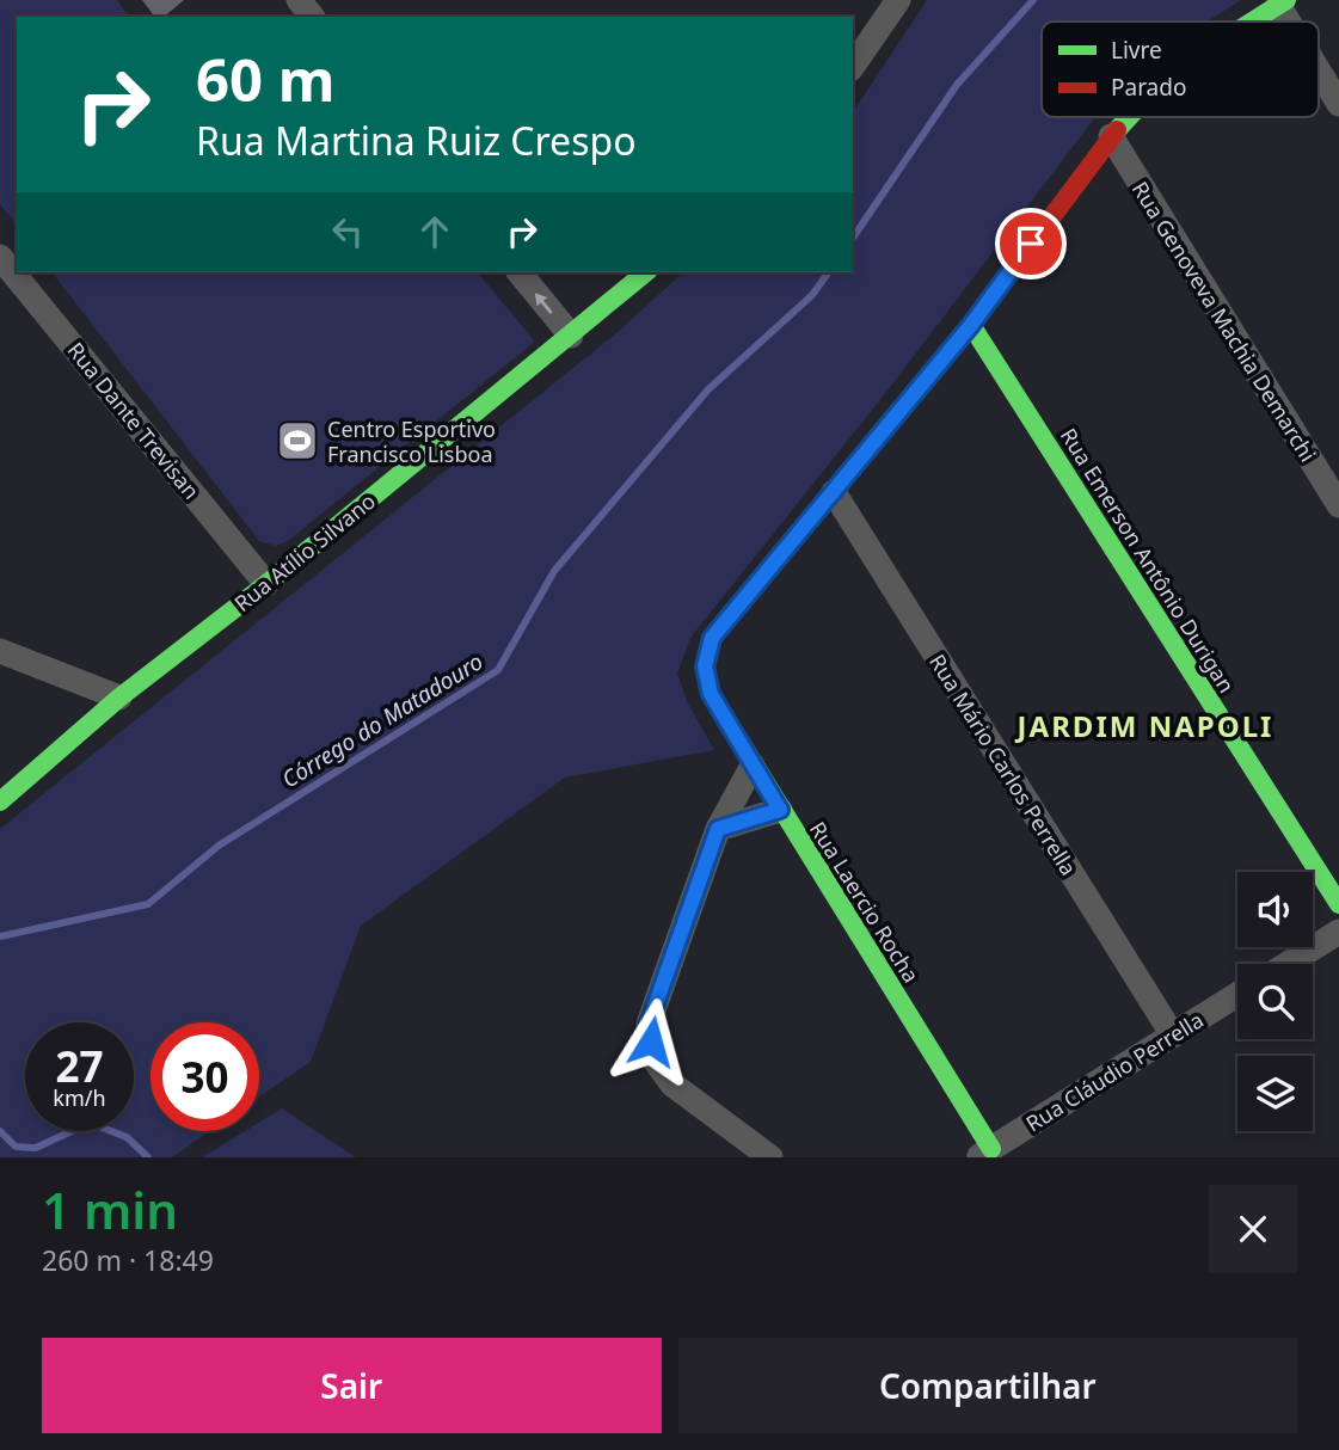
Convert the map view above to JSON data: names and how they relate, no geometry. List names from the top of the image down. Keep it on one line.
{"streets":{"street":["Rua Genoveva Machia Demarchi","Rua Dante Trevisan","Rua Atílio Silvano","Rua Emerson Antônio Durigan","Rua Mário Carlos Perrella","Rua Laercio Rocha","Rua Cláudio Perrella"]},"crossings":[["Rua Genoveva Machia Demarchi","Rua Laercio Rocha"],["Rua Dante Trevisan","Rua Atílio Silvano"],["Rua Emerson Antônio Durigan","Rua Laercio Rocha"],["Rua Mário Carlos Perrella","Rua Laercio Rocha"],["Rua Mário Carlos Perrella","Rua Cláudio Perrella"],["Rua Laercio Rocha","Rua Cláudio Perrella"]],"districts":["JARDIM NAPOLI"],"water":["Córrego do Matadouro"],"places":{"sports":["Centro Esportivo Francisco Lisboa"]},"legend":["Livre","Parado"],"page":{"turn":["60 m","Rua Martina Ruiz Crespo"],"speed":"27 km/h","limit":"30","heading":["1 min","260 m · 18:49"],"buttons":["Sair","Compartilhar"]}}
